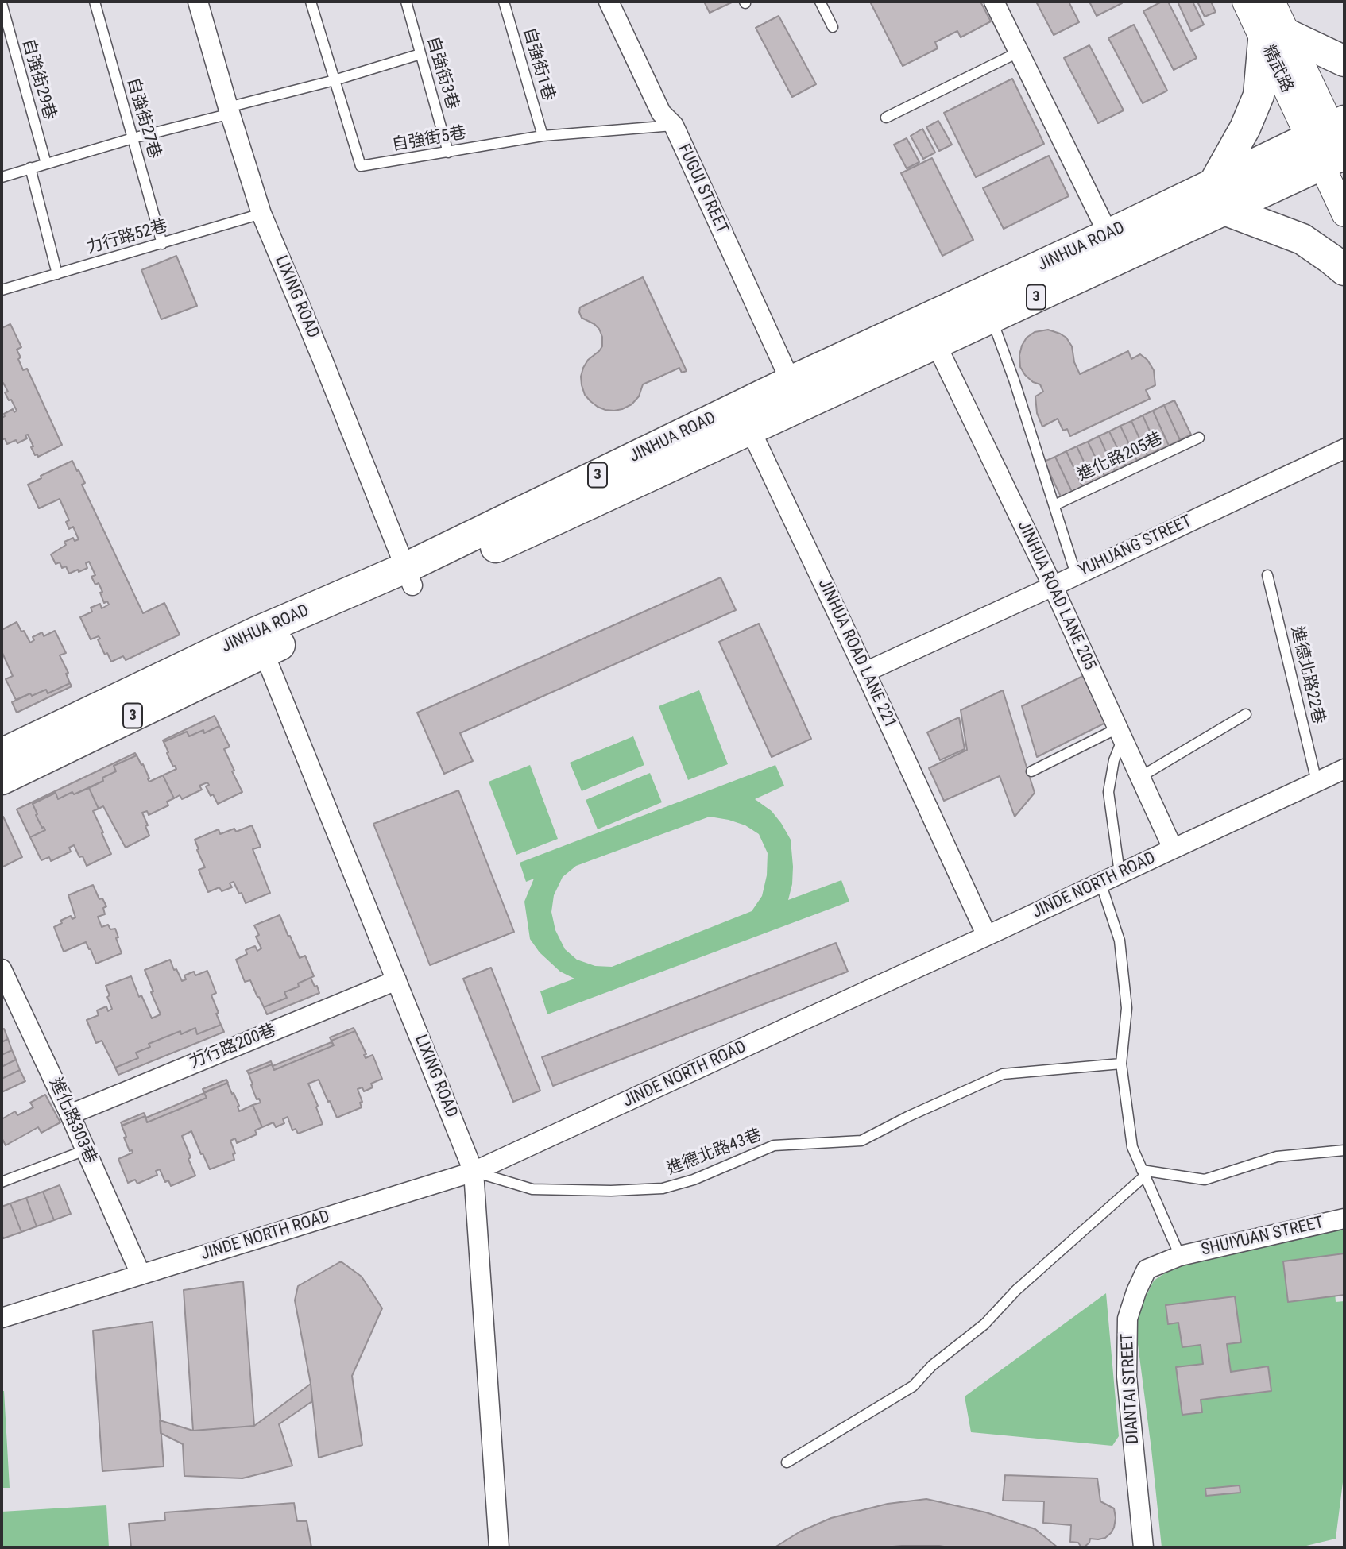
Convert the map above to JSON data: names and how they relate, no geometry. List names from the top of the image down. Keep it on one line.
{"streets":{"main road":["JINHUA ROAD","3"],"street":["精武路","FUGUI STREET","LIXING ROAD","YUHUANG STREET","JINHUA ROAD LANE 205","JINHUA ROAD LANE 221","JINDE NORTH ROAD","力行路200巷","進化路303巷","SHUIYUAN STREET","DIANTAI STREET"],"lane":["自強街1巷","自強街3巷","自強街29巷","自強街27巷","自強街5巷","力行路52巷","進化路205巷","進德北路22巷","進德北路43巷"]},"crossings":[["自強街1巷","自強街5巷"],["精武路","JINHUA ROAD"],["自強街3巷","自強街5巷"],["自強街27巷","力行路52巷"],["自強街5巷","FUGUI STREET"],["FUGUI STREET","JINHUA ROAD"],["力行路52巷","LIXING ROAD"],["JINHUA ROAD","LIXING ROAD"],["JINHUA ROAD","JINHUA ROAD LANE 205"],["JINHUA ROAD","JINHUA ROAD LANE 221"],["LIXING ROAD","JINDE NORTH ROAD"],["LIXING ROAD","力行路200巷"],["LIXING ROAD","進德北路43巷"],["進化路205巷","JINHUA ROAD LANE 205"],["YUHUANG STREET","JINHUA ROAD LANE 205"],["YUHUANG STREET","JINHUA ROAD LANE 221"],["JINHUA ROAD LANE 205","JINDE NORTH ROAD"],["JINHUA ROAD LANE 221","JINDE NORTH ROAD"],["進德北路22巷","JINDE NORTH ROAD"],["JINDE NORTH ROAD","進化路303巷"],["JINDE NORTH ROAD","進德北路43巷"],["力行路200巷","進化路303巷"],["SHUIYUAN STREET","DIANTAI STREET"]]}
